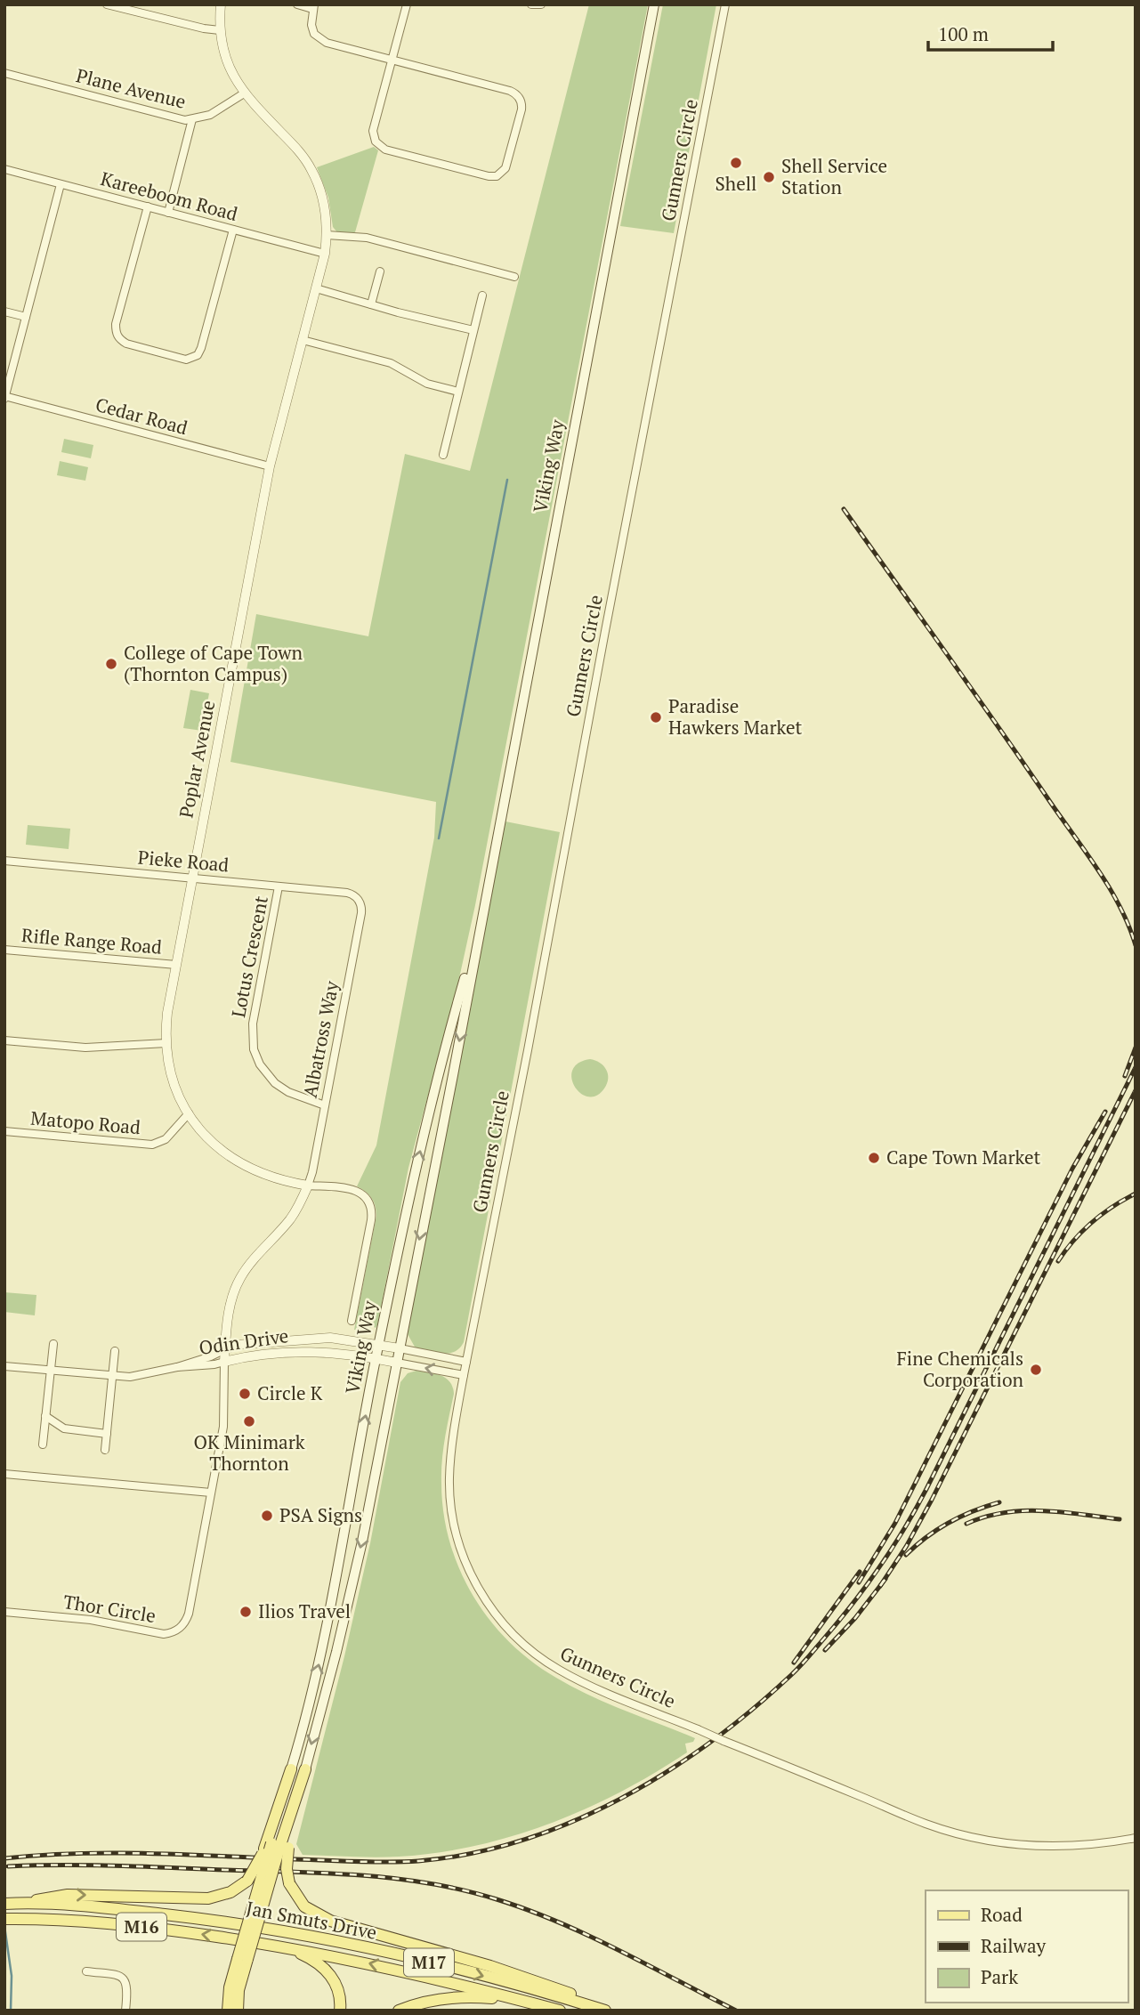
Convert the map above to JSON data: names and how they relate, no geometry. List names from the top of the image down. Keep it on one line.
{"streets":{"main road":["Viking Way","Jan Smuts Drive","M16","M17"],"street":["Plane Avenue","Gunners Circle","Kareeboom Road","Cedar Road","Poplar Avenue","Pieke Road","Rifle Range Road","Lotus Crescent","Albatross Way","Matopo Road","Odin Drive","Thor Circle"]},"crossings":[["Plane Avenue","Poplar Avenue"],["Gunners Circle","Odin Drive"],["Kareeboom Road","Poplar Avenue"],["Cedar Road","Poplar Avenue"],["Viking Way","Odin Drive"],["Poplar Avenue","Pieke Road"],["Poplar Avenue","Rifle Range Road"],["Poplar Avenue","Albatross Way"],["Poplar Avenue","Matopo Road"],["Poplar Avenue","Odin Drive"],["Pieke Road","Lotus Crescent"],["Pieke Road","Albatross Way"],["Lotus Crescent","Albatross Way"],["Albatross Way","Odin Drive"],["Odin Drive","Thor Circle"]],"places":["Shell","Shell Service Station","College of Cape Town (Thornton Campus)","Paradise Hawkers Market","Cape Town Market","Fine Chemicals Corporation","Circle K","OK Minimark Thornton","PSA Signs","Ilios Travel"],"legend":["Road","Railway","Park"],"scale_bar":"100 m"}
